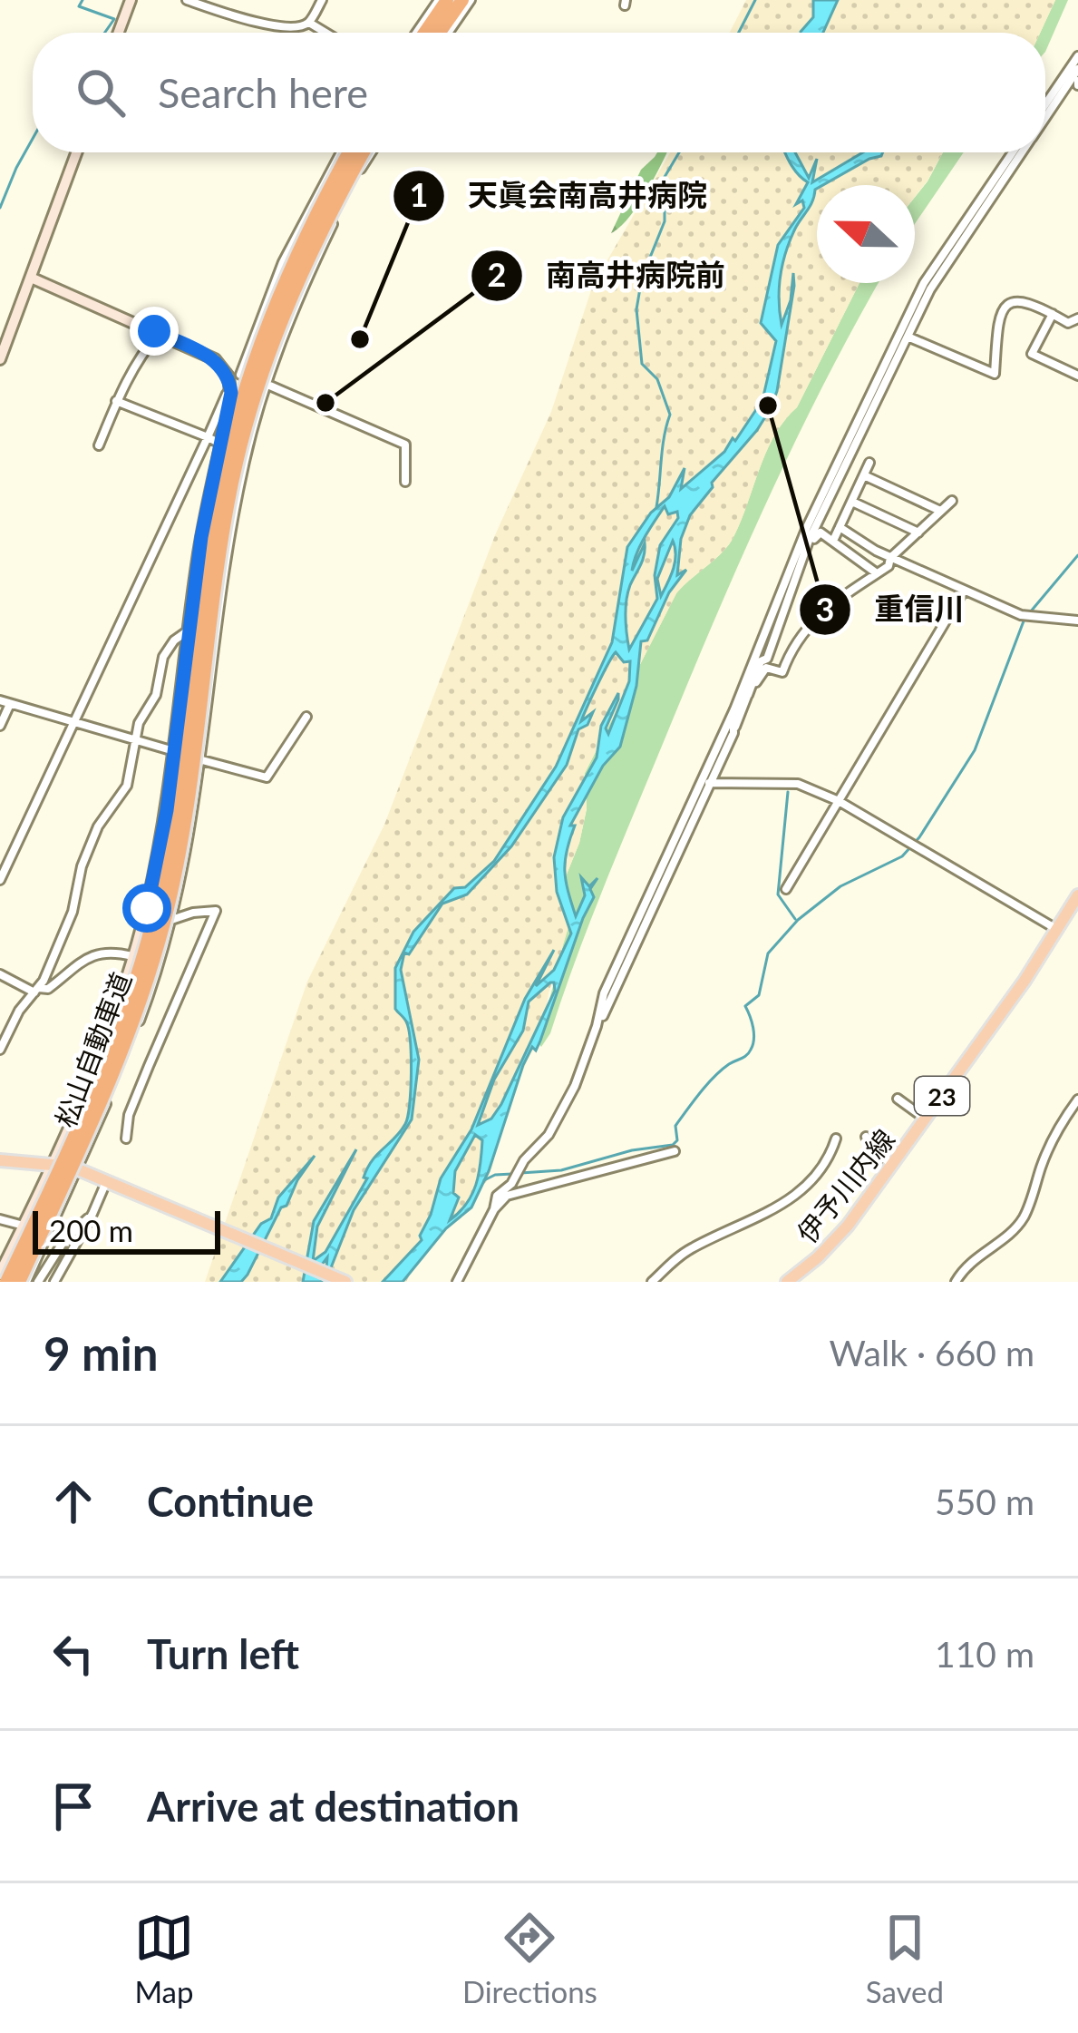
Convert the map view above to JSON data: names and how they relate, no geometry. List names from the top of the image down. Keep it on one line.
{"streets":{"highway":["松山自動車道"],"main road":["23","伊予川内線"]},"places":["天眞会南高井病院","南高井病院前","重信川"],"scale_bar":"200 m","north":"left","page":{"search":"Search here","scale":"200 m","heading":["9 min","Walk · 660 m"],"list":[["Continue","550 m"],["Turn left","110 m"],"Arrive at destination"],"nav":["Map","Directions","Saved"]}}
